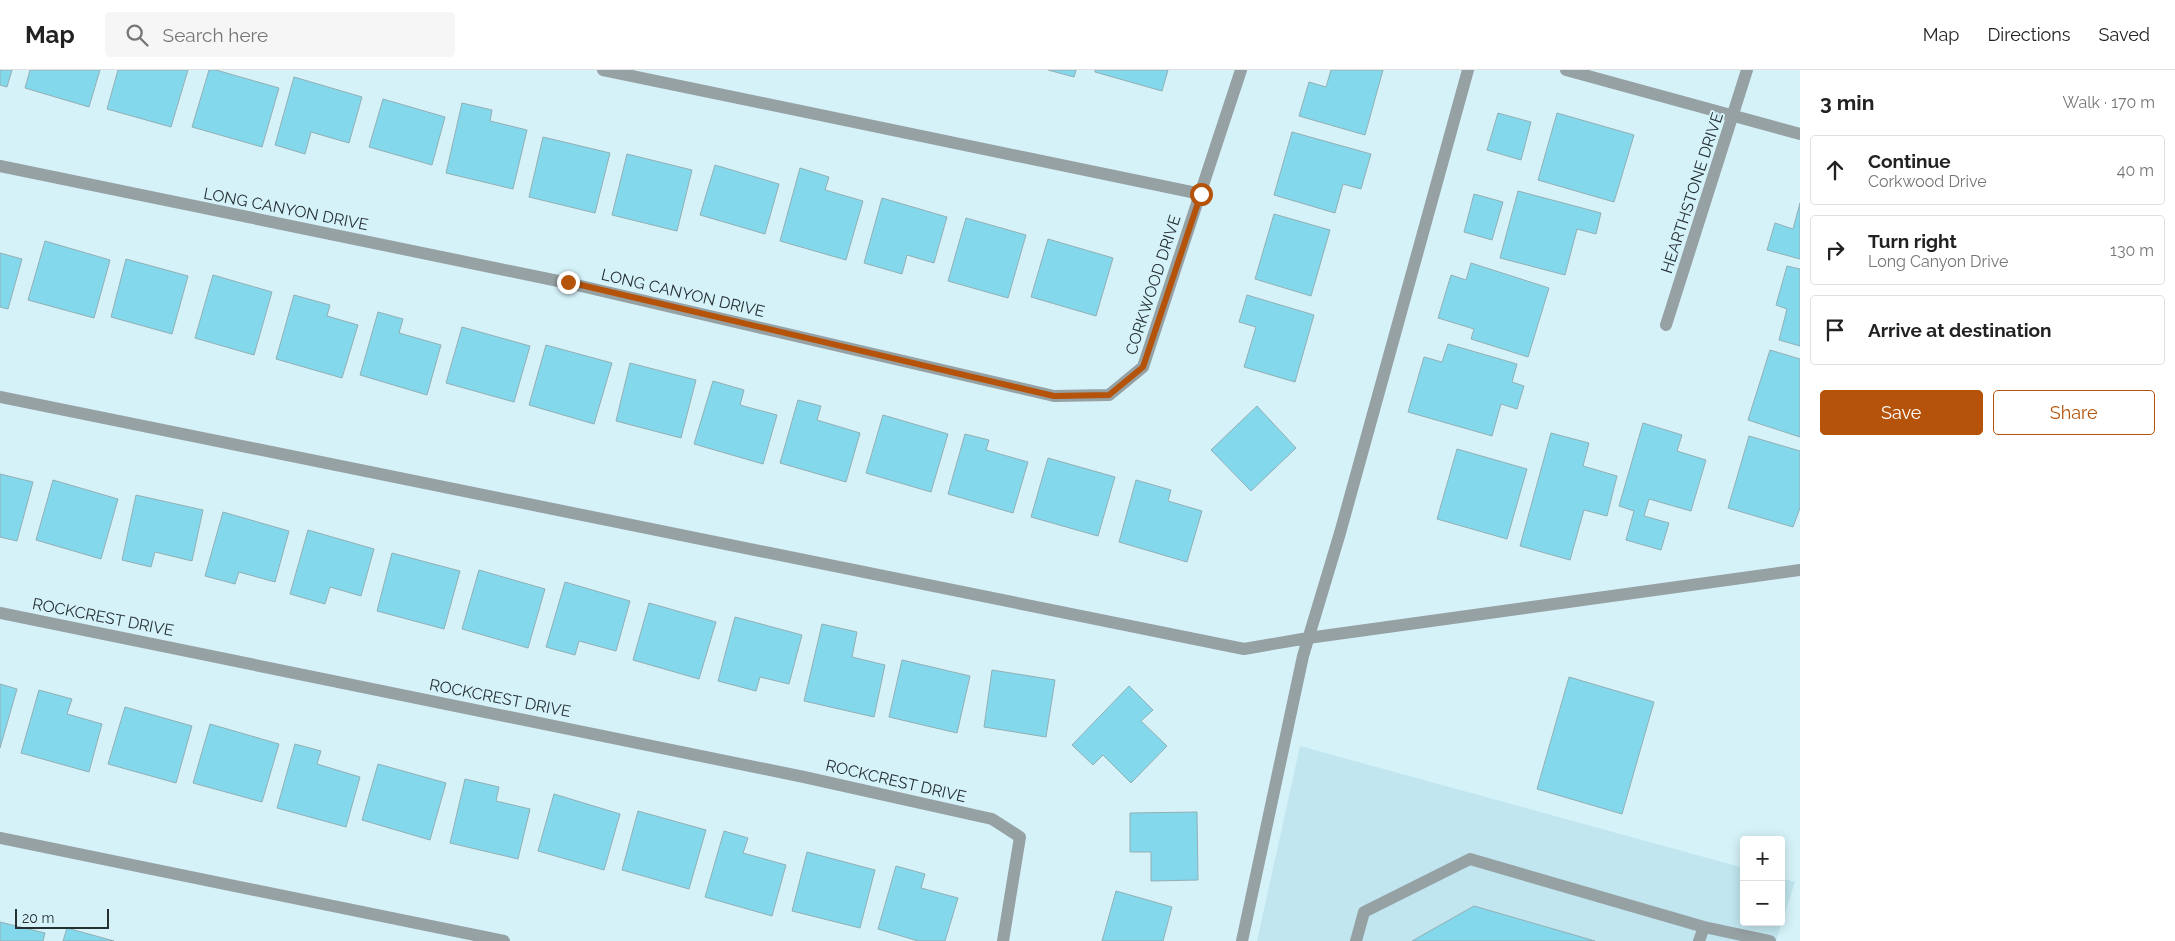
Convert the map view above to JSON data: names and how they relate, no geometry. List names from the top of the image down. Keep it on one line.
{"streets":{"street":["HEARTHSTONE DRIVE","LONG CANYON DRIVE","CORKWOOD DRIVE","ROCKCREST DRIVE"]},"crossings":[["LONG CANYON DRIVE","CORKWOOD DRIVE"]],"scale_bar":"20 m","page":{"header":"Map","search":"Search here","nav":["Map","Directions","Saved"],"heading":["3 min","Walk · 170 m"],"list":[["Continue","Corkwood Drive","40 m"],["Turn right","Long Canyon Drive","130 m"],"Arrive at destination"],"buttons":["Save","Share"],"map_buttons":["+","−"],"scale":"20 m"}}
